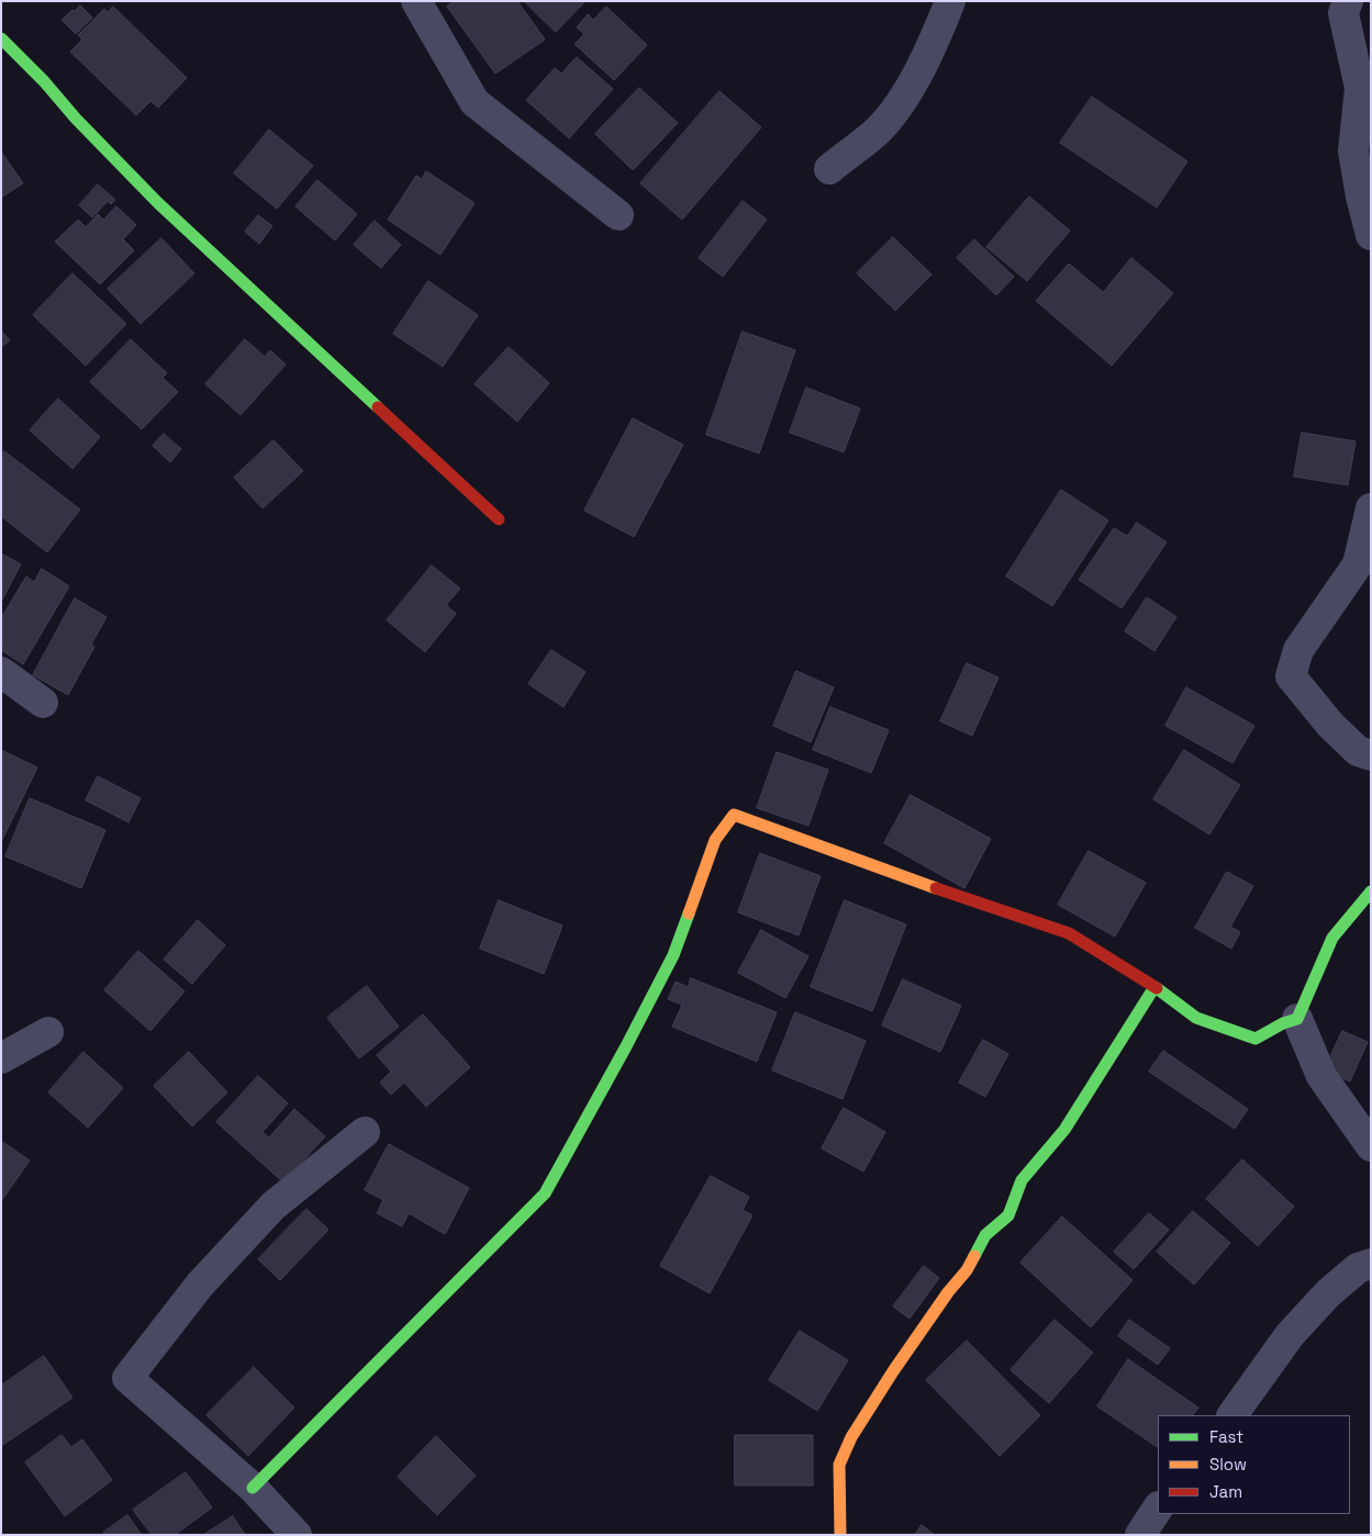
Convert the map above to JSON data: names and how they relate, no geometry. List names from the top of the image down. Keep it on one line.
{"legend":["Fast","Slow","Jam"]}
